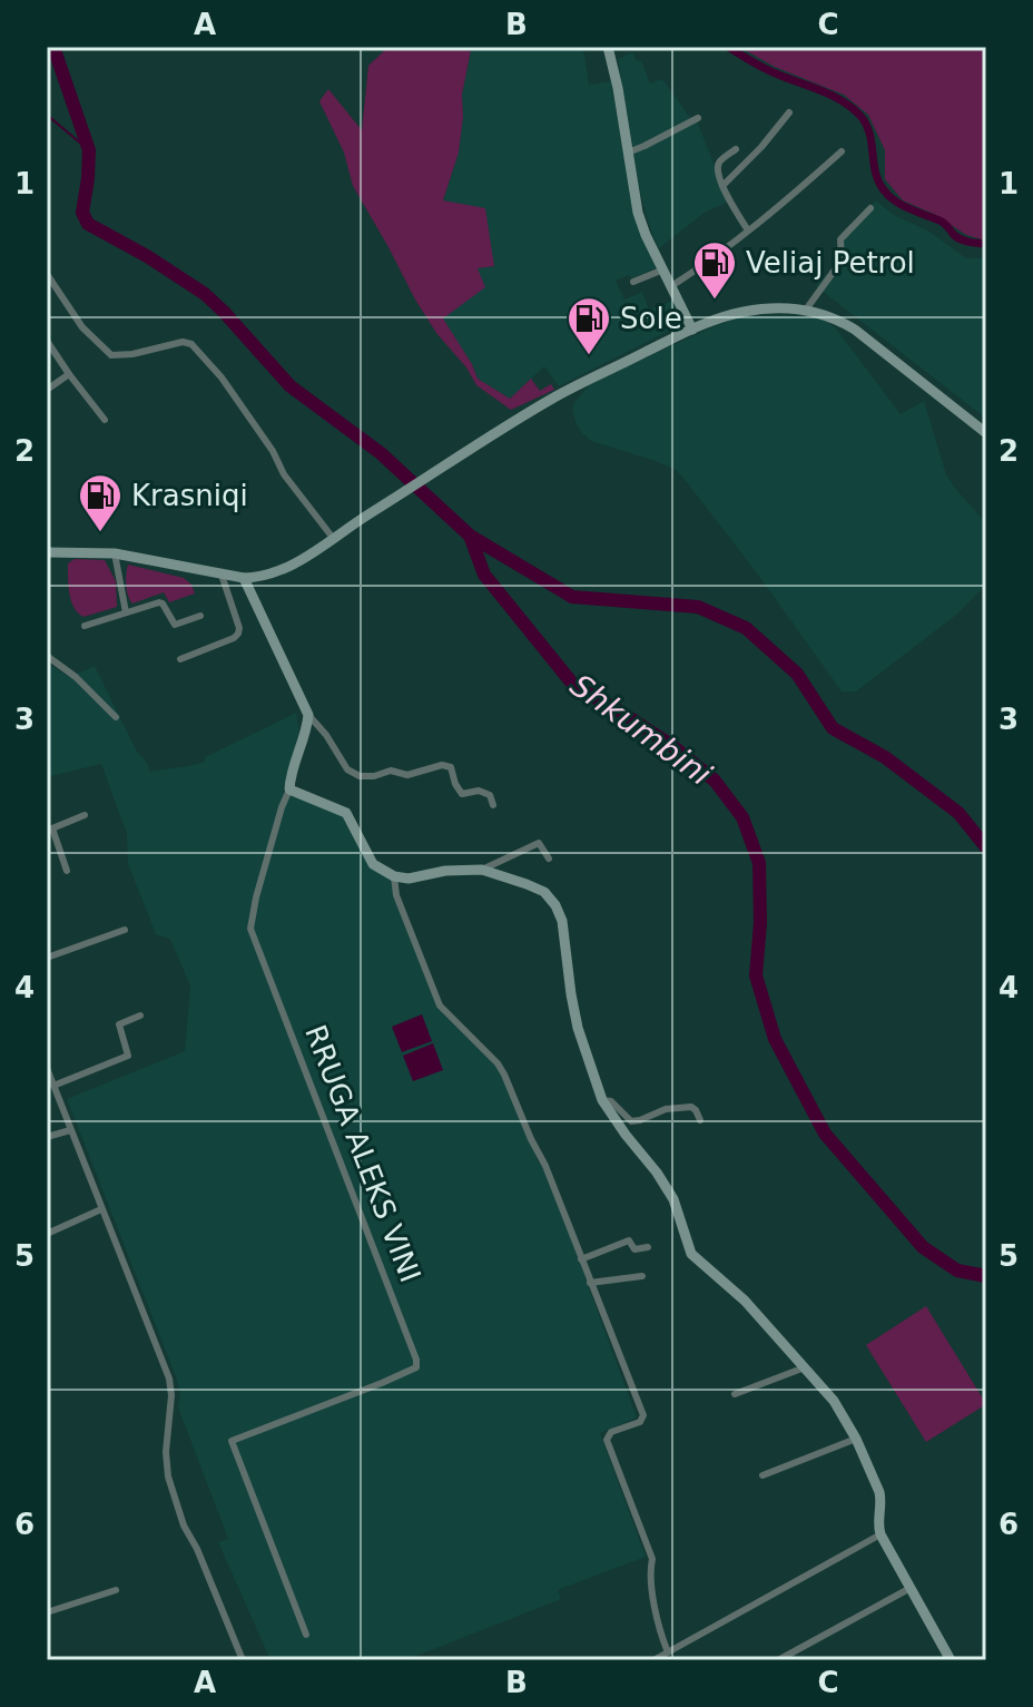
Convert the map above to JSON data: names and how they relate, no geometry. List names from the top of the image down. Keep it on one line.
{"streets":{"street":["RRUGA ALEKS VINI"]},"water":["Shkumbini"],"places":{"fuel station":["Veliaj Petrol","Sole","Krasniqi"]},"grid":{"columns":["A","B","C"],"rows":["1","2","3","4","5","6"]}}
